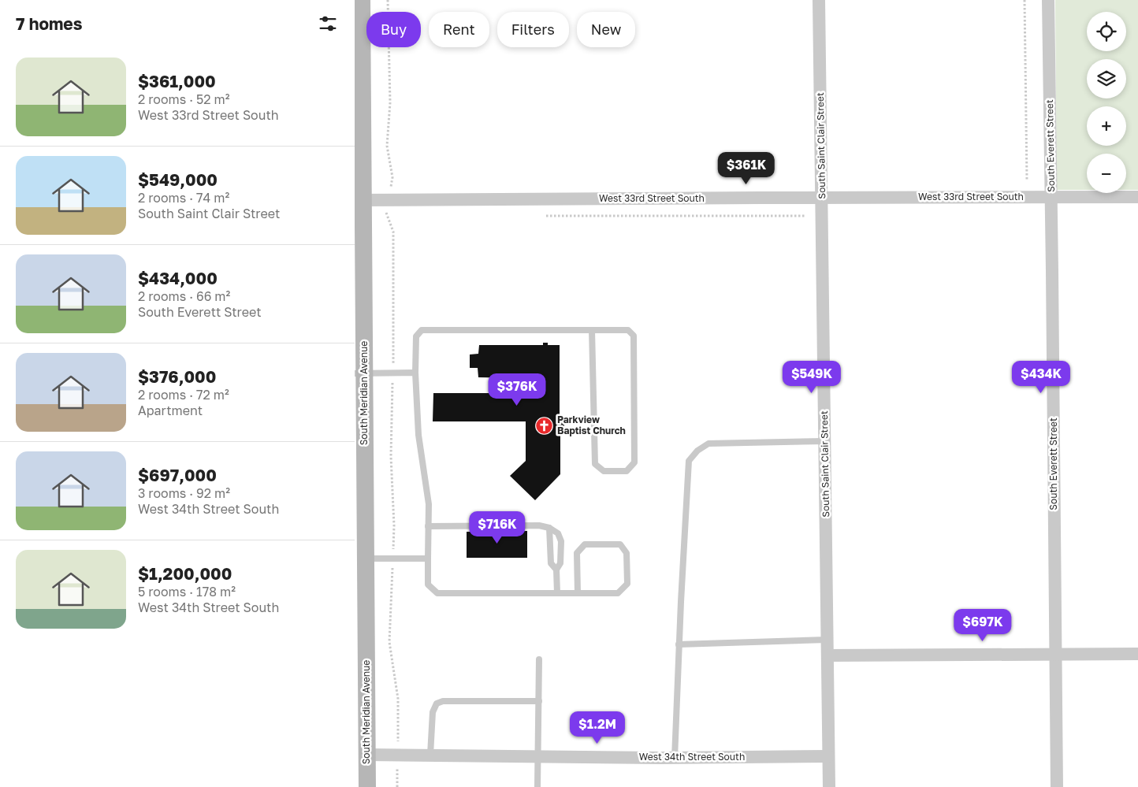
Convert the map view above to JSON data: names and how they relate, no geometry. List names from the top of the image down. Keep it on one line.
{"streets":{"main road":["South Meridian Avenue"],"street":["South Saint Clair Street","South Everett Street","West 33rd Street South","West 34th Street South"]},"crossings":[["South Saint Clair Street","West 33rd Street South"],["South Saint Clair Street","West 34th Street South"],["South Everett Street","West 33rd Street South"],["West 33rd Street South","South Meridian Avenue"],["South Meridian Avenue","West 34th Street South"]],"places":{"church":["Parkview Baptist Church"]},"page":{"heading":"7 homes","map_buttons":["+","−"],"chip":["Buy","Rent","Filters","New"],"list":[{"name":"$361,000","note":"2 rooms · 52 m² · West 33rd Street South"},{"name":"$549,000","note":"2 rooms · 74 m² · South Saint Clair Street"},{"name":"$434,000","note":"2 rooms · 66 m² · South Everett Street"},{"name":"$376,000","note":"2 rooms · 72 m² · Apartment"},{"name":"$697,000","note":"3 rooms · 92 m² · West 34th Street South"},{"name":"$1,200,000","note":"5 rooms · 178 m² · West 34th Street South"}],"price":["$361K","$549K","$434K","$376K","$716K","$697K","$1.2M"]}}
